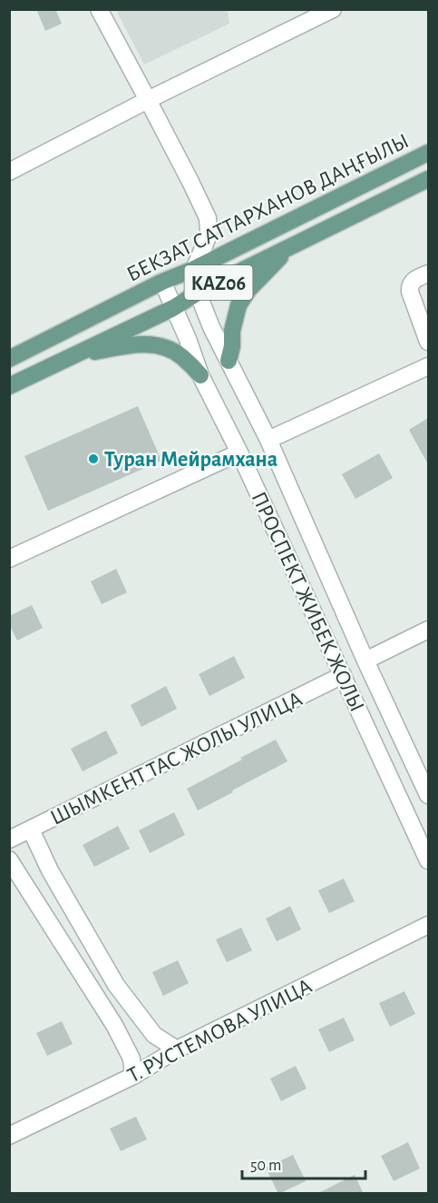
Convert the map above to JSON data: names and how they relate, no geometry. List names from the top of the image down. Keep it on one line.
{"streets":{"main road":["БЕКЗАТ САТТАРХАНОВ ДАҢҒЫЛЫ","KАZ06"],"street":["ПРОСПЕКТ ЖИБЕК ЖОЛЫ","ШЫМКЕНТ ТАС ЖОЛЫ УЛИЦА","Т. РУСТЕМОВА УЛИЦА"]},"crossings":[["БЕКЗАТ САТТАРХАНОВ ДАҢҒЫЛЫ","ПРОСПЕКТ ЖИБЕК ЖОЛЫ"],["ПРОСПЕКТ ЖИБЕК ЖОЛЫ","ШЫМКЕНТ ТАС ЖОЛЫ УЛИЦА"]],"places":["Туран Мейрамхана"],"scale_bar":"50 m"}
